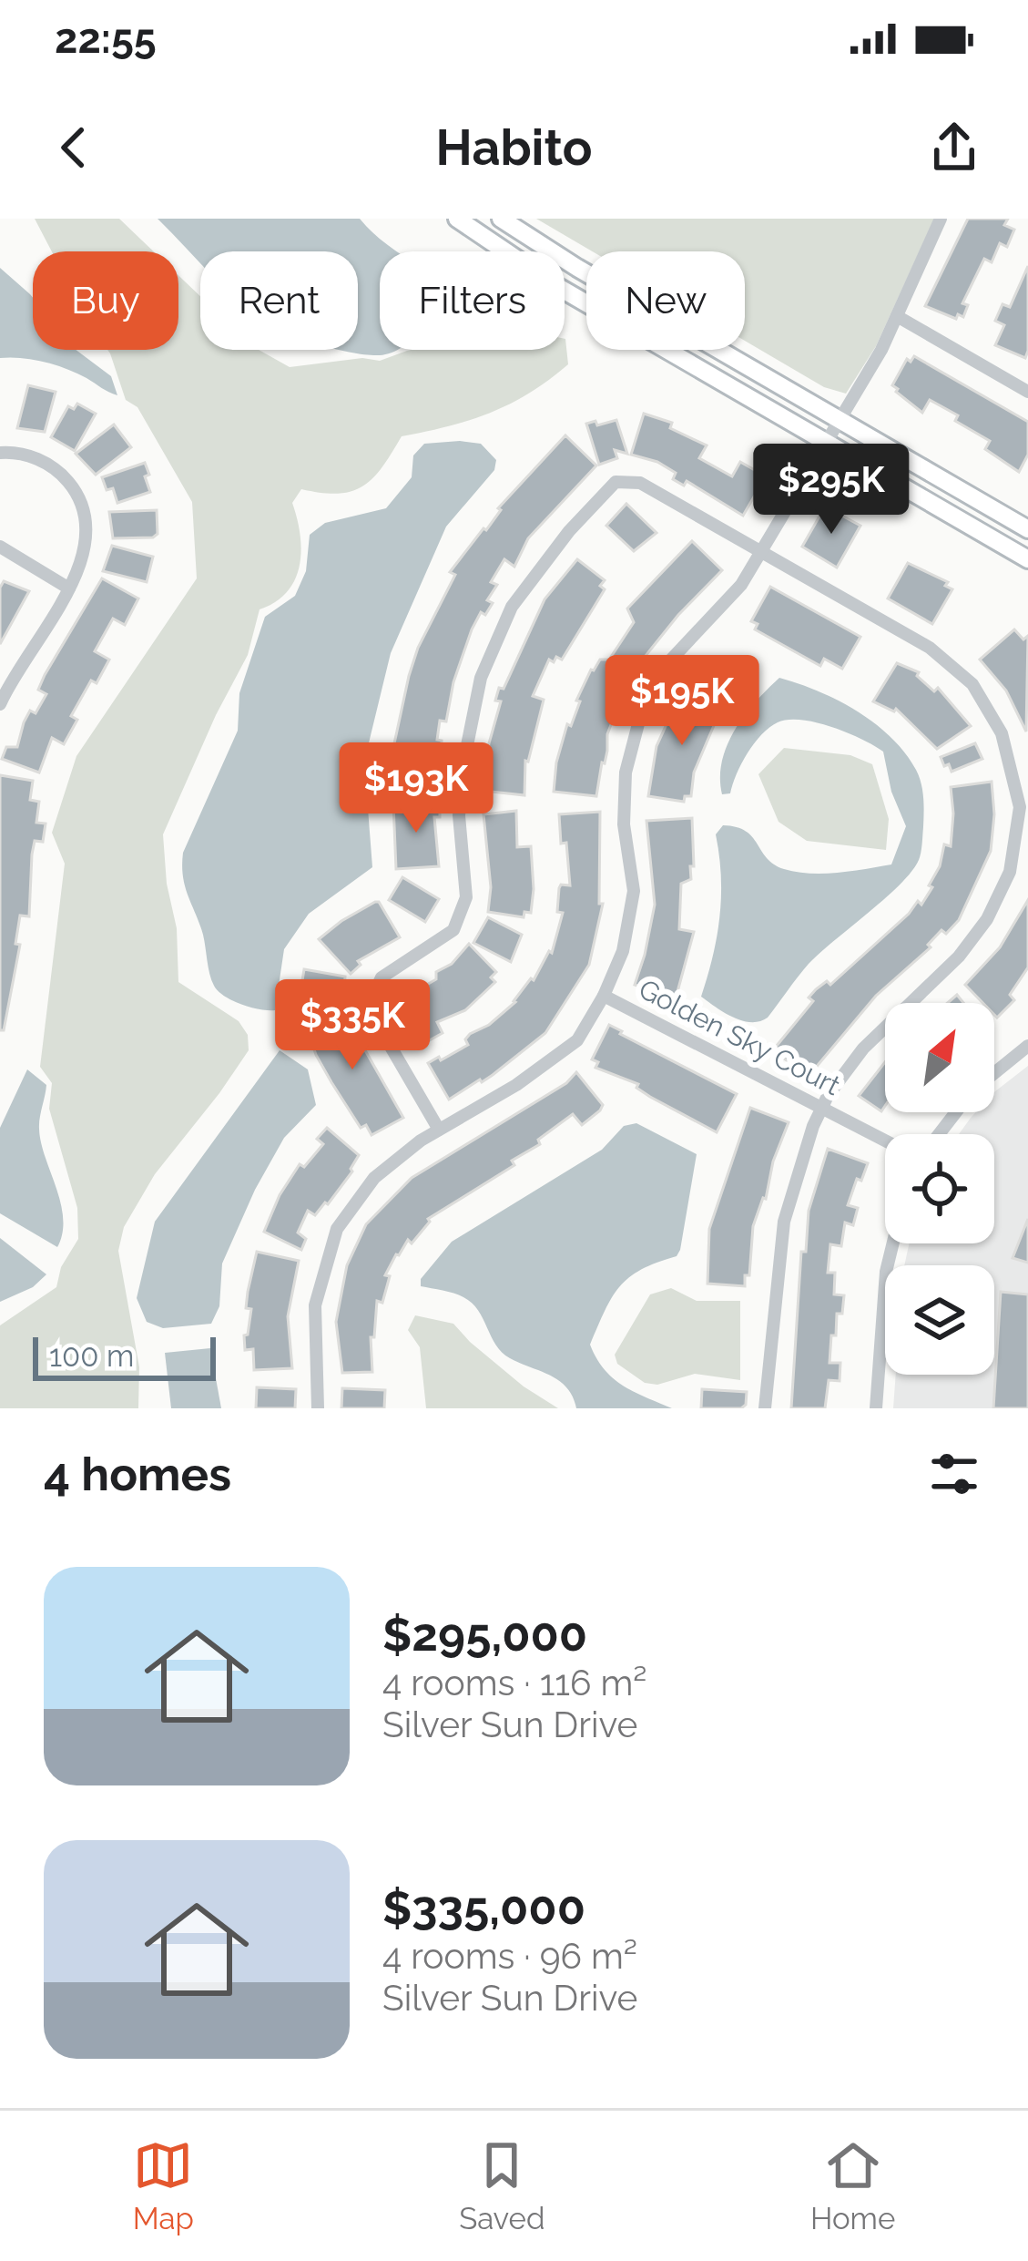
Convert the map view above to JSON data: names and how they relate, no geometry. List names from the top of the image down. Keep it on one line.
{"streets":{"street":["Golden Sky Court"]},"scale_bar":"100 m","north":"top right","page":{"status":"22:55","header":"Habito","chip":["Buy","Rent","Filters","New"],"price":["$295K","$195K","$193K","$335K"],"scale":"100 m","heading":"4 homes","list":[{"name":"$295,000","note":"4 rooms · 116 m² · Silver Sun Drive"},{"name":"$335,000","note":"4 rooms · 96 m² · Silver Sun Drive"}],"tabs":["Map","Saved","Home"]}}
